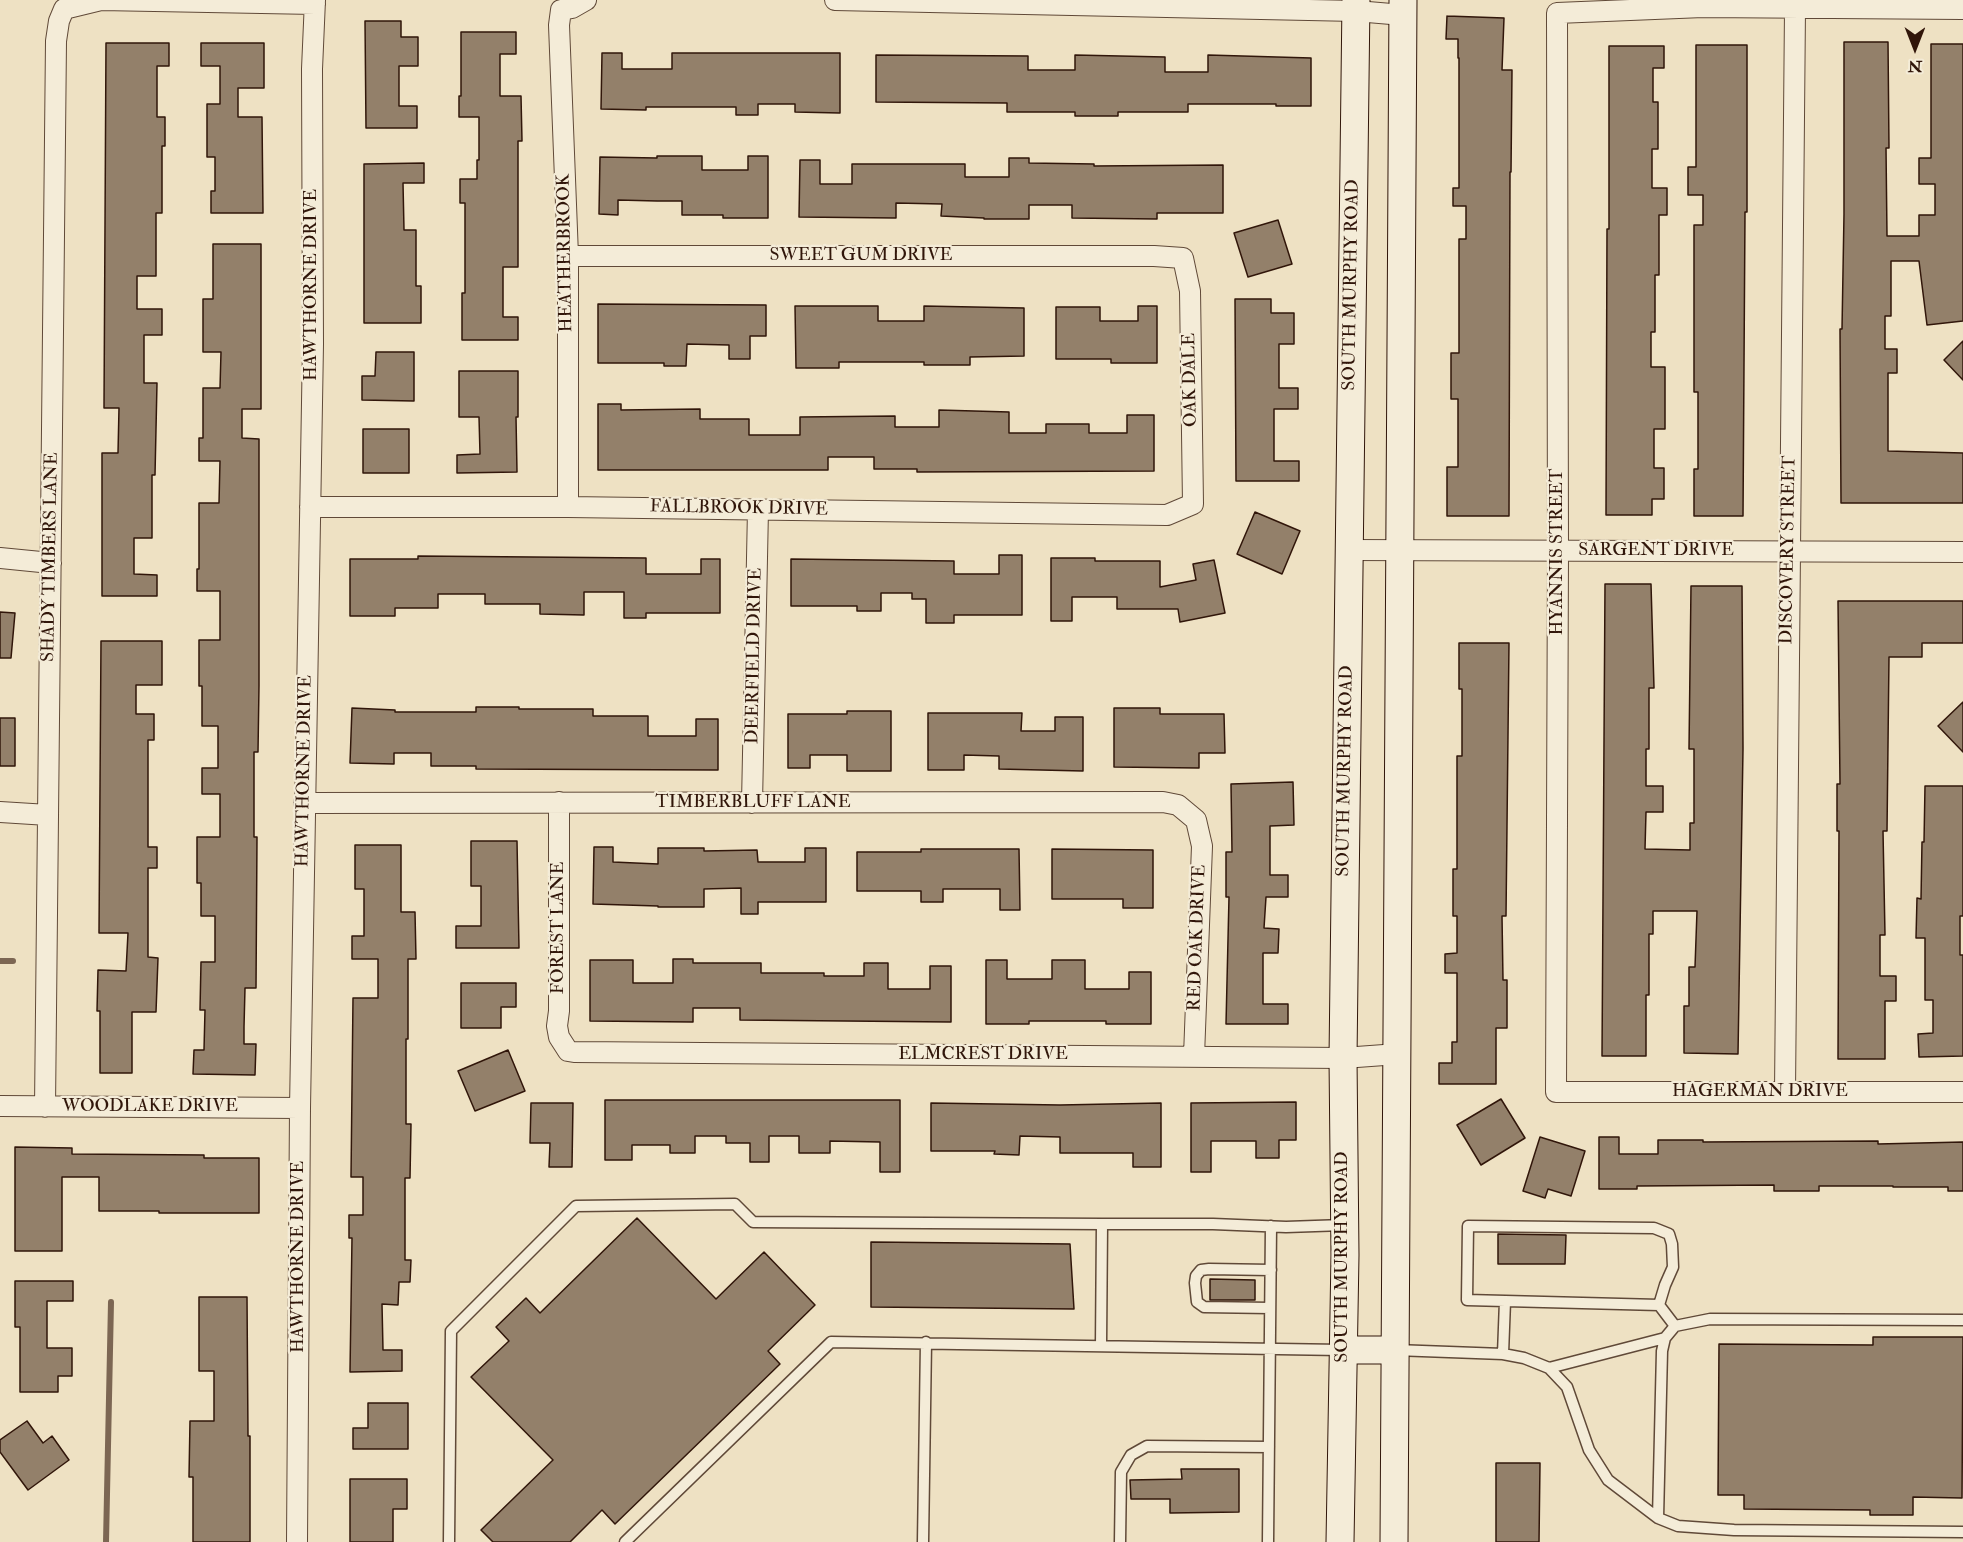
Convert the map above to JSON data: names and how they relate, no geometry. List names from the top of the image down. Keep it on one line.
{"streets":{"main road":["SOUTH MURPHY ROAD"],"street":["HEATHERBROOK","SWEET GUM DRIVE","HAWTHORNE DRIVE","OAK DALE","FALLBROOK DRIVE","DISCOVERY STREET","SARGENT DRIVE","HYANNIS STREET","SHADY TIMBERS LANE","DEERFIELD DRIVE","TIMBERBLUFF LANE","FOREST LANE","RED OAK DRIVE","ELMCREST DRIVE","HAGERMAN DRIVE","WOODLAKE DRIVE"]},"crossings":[["HEATHERBROOK","SWEET GUM DRIVE"],["HEATHERBROOK","FALLBROOK DRIVE"],["SWEET GUM DRIVE","OAK DALE"],["HAWTHORNE DRIVE","FALLBROOK DRIVE"],["HAWTHORNE DRIVE","SHADY TIMBERS LANE"],["HAWTHORNE DRIVE","TIMBERBLUFF LANE"],["HAWTHORNE DRIVE","WOODLAKE DRIVE"],["SOUTH MURPHY ROAD","SARGENT DRIVE"],["SOUTH MURPHY ROAD","ELMCREST DRIVE"],["OAK DALE","FALLBROOK DRIVE"],["FALLBROOK DRIVE","DEERFIELD DRIVE"],["DISCOVERY STREET","SARGENT DRIVE"],["DISCOVERY STREET","HYANNIS STREET"],["DISCOVERY STREET","HAGERMAN DRIVE"],["SARGENT DRIVE","HYANNIS STREET"],["HYANNIS STREET","HAGERMAN DRIVE"],["SHADY TIMBERS LANE","WOODLAKE DRIVE"],["DEERFIELD DRIVE","TIMBERBLUFF LANE"],["TIMBERBLUFF LANE","FOREST LANE"],["TIMBERBLUFF LANE","RED OAK DRIVE"],["FOREST LANE","ELMCREST DRIVE"],["RED OAK DRIVE","ELMCREST DRIVE"]],"north":"bottom"}
